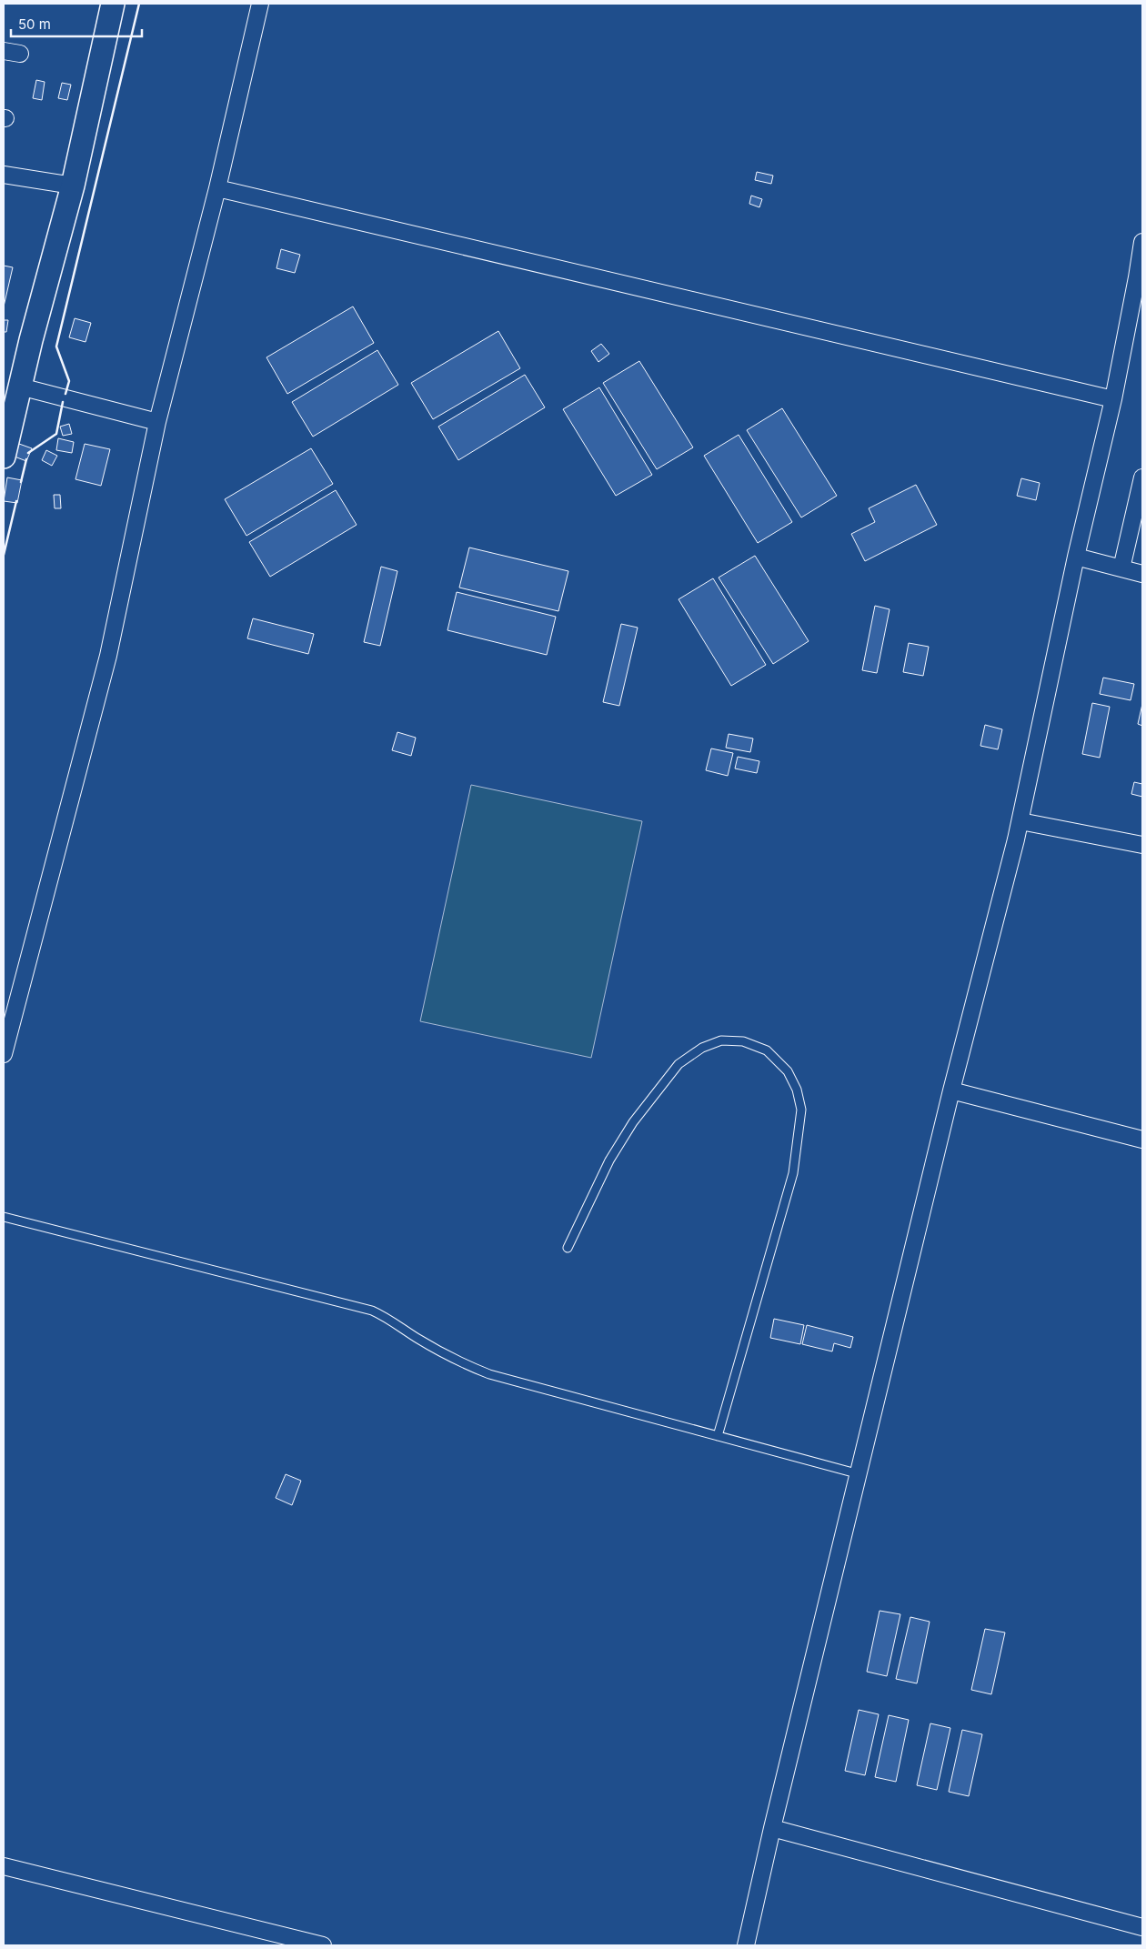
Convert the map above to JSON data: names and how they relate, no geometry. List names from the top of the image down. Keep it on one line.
{"scale_bar":"50 m"}
